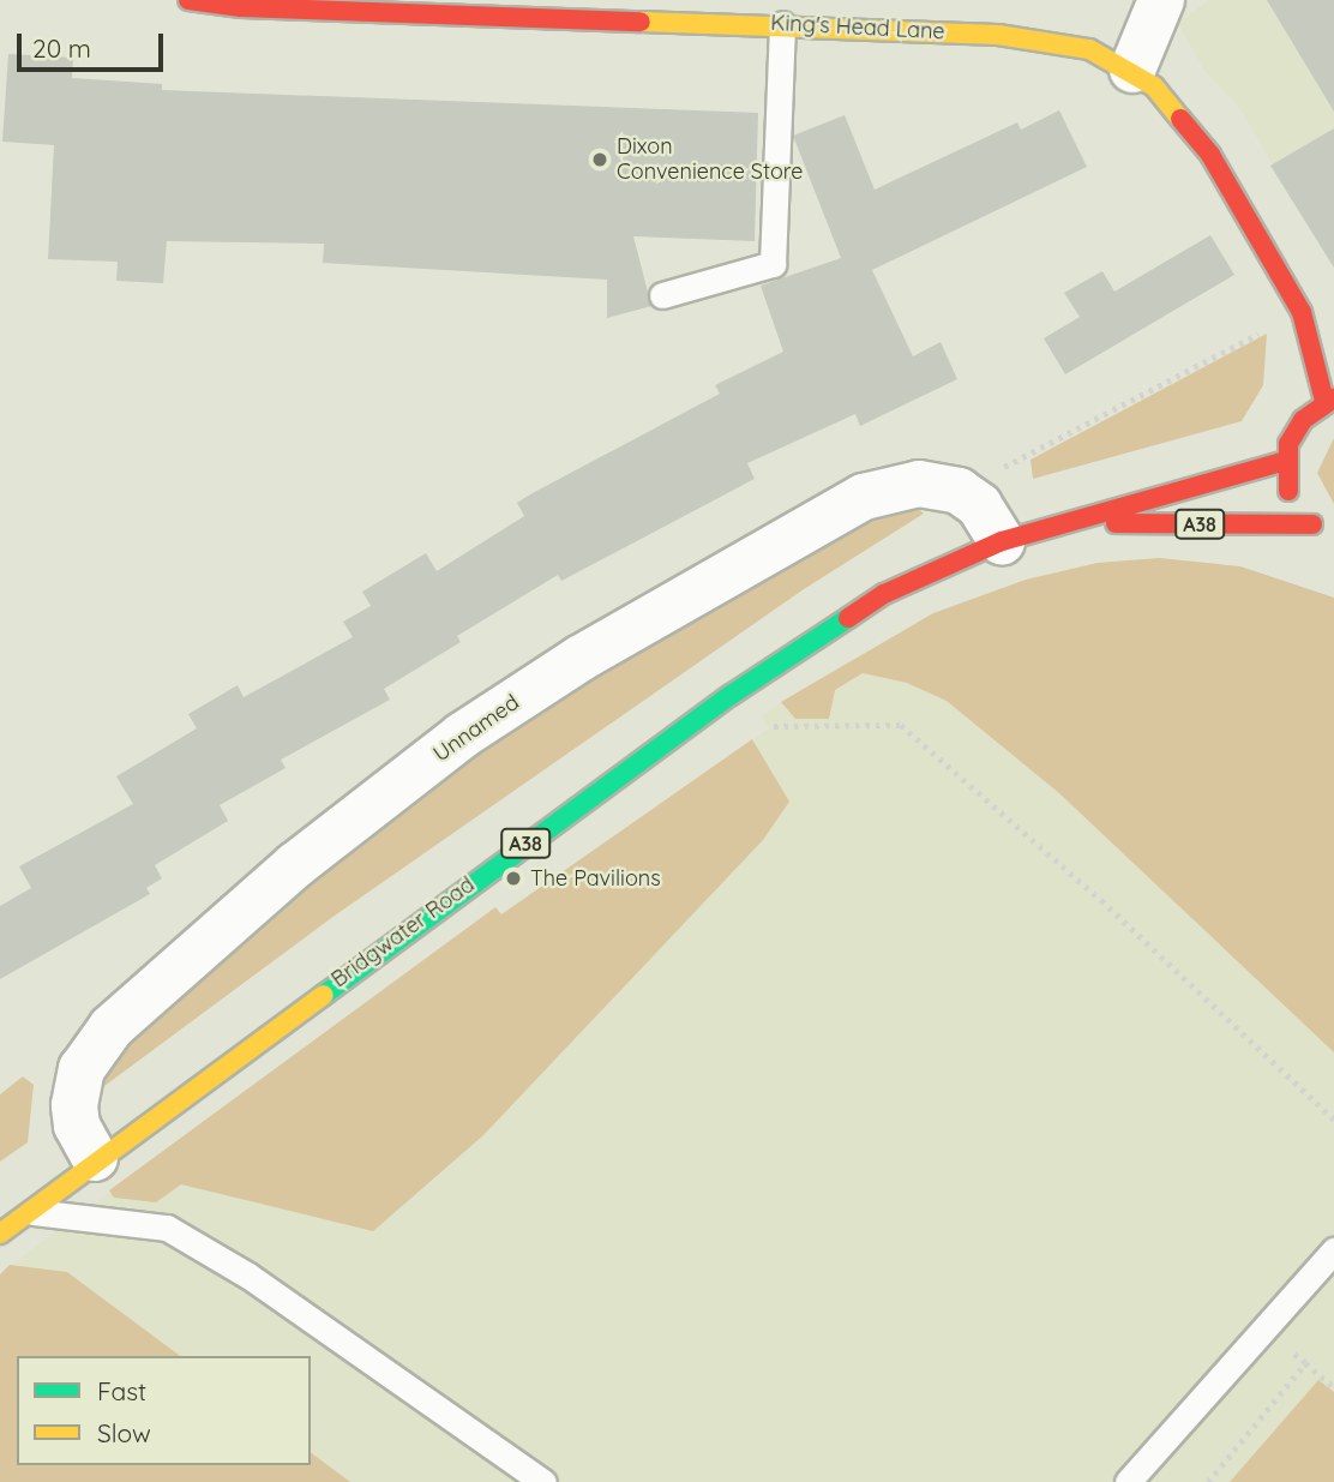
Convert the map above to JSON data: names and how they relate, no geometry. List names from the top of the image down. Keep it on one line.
{"streets":{"main road":["King's Head Lane","A38","Bridgwater Road"],"street":["Unnamed"]},"crossings":[["A38","Bridgwater Road"],["Unnamed","Bridgwater Road"]],"places":["Dixon Convenience Store","The Pavilions"],"legend":["Fast","Slow"],"scale_bar":"20 m"}
